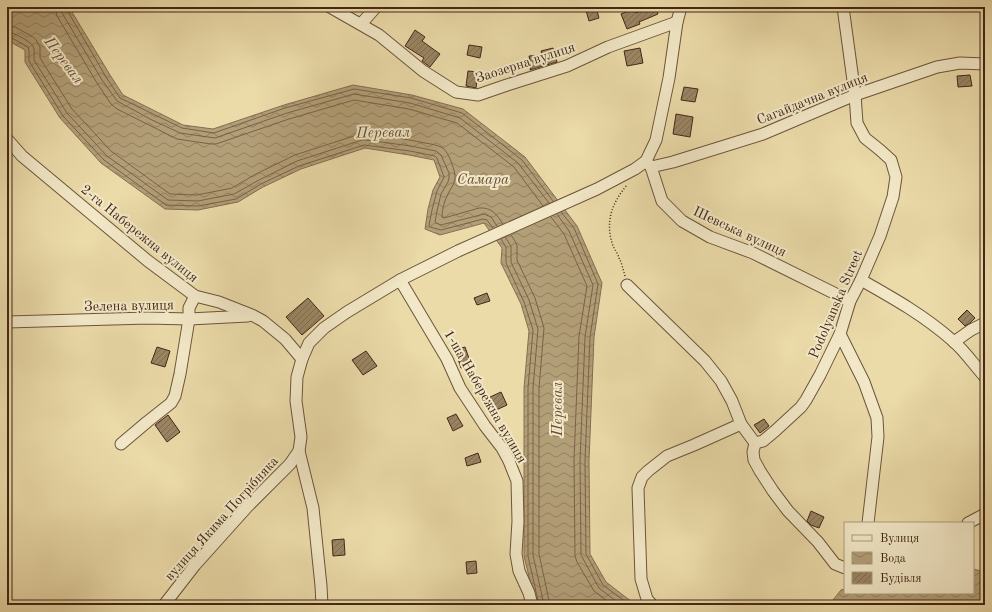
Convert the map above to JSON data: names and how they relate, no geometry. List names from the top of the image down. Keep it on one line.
{"streets":{"street":["Заозерна вулиця","Сагайдачна вулиця","Шевська вулиця","2-га Набережна вулиця","Podolyanska Street","Зелена вулиця","1-ша Набережна вулиця","вулиця Якима Погрібняка"]},"crossings":[["Заозерна вулиця","Сагайдачна вулиця"],["Сагайдачна вулиця","Шевська вулиця"],["Сагайдачна вулиця","Podolyanska Street"],["Сагайдачна вулиця","1-ша Набережна вулиця"],["Шевська вулиця","Podolyanska Street"],["2-га Набережна вулиця","Зелена вулиця"]],"water":["Перевал","Самара"],"legend":["Вулиця","Вода","Будівля"]}
